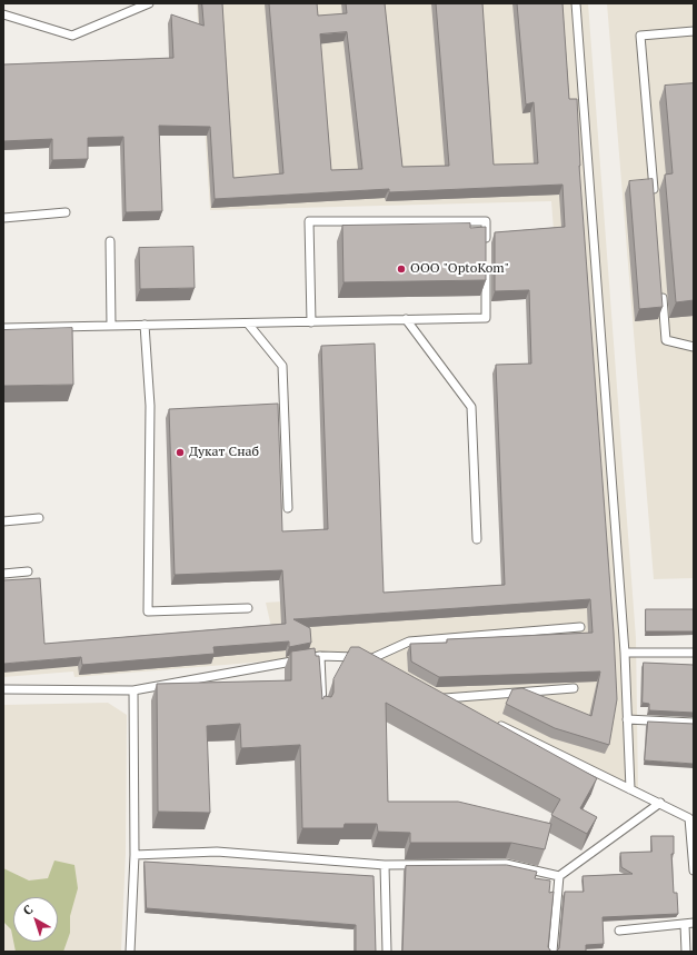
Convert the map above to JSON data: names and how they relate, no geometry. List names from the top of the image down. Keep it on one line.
{"places":["OOO \"OptoKom\"","Дукат Снаб"],"north":"top left"}
